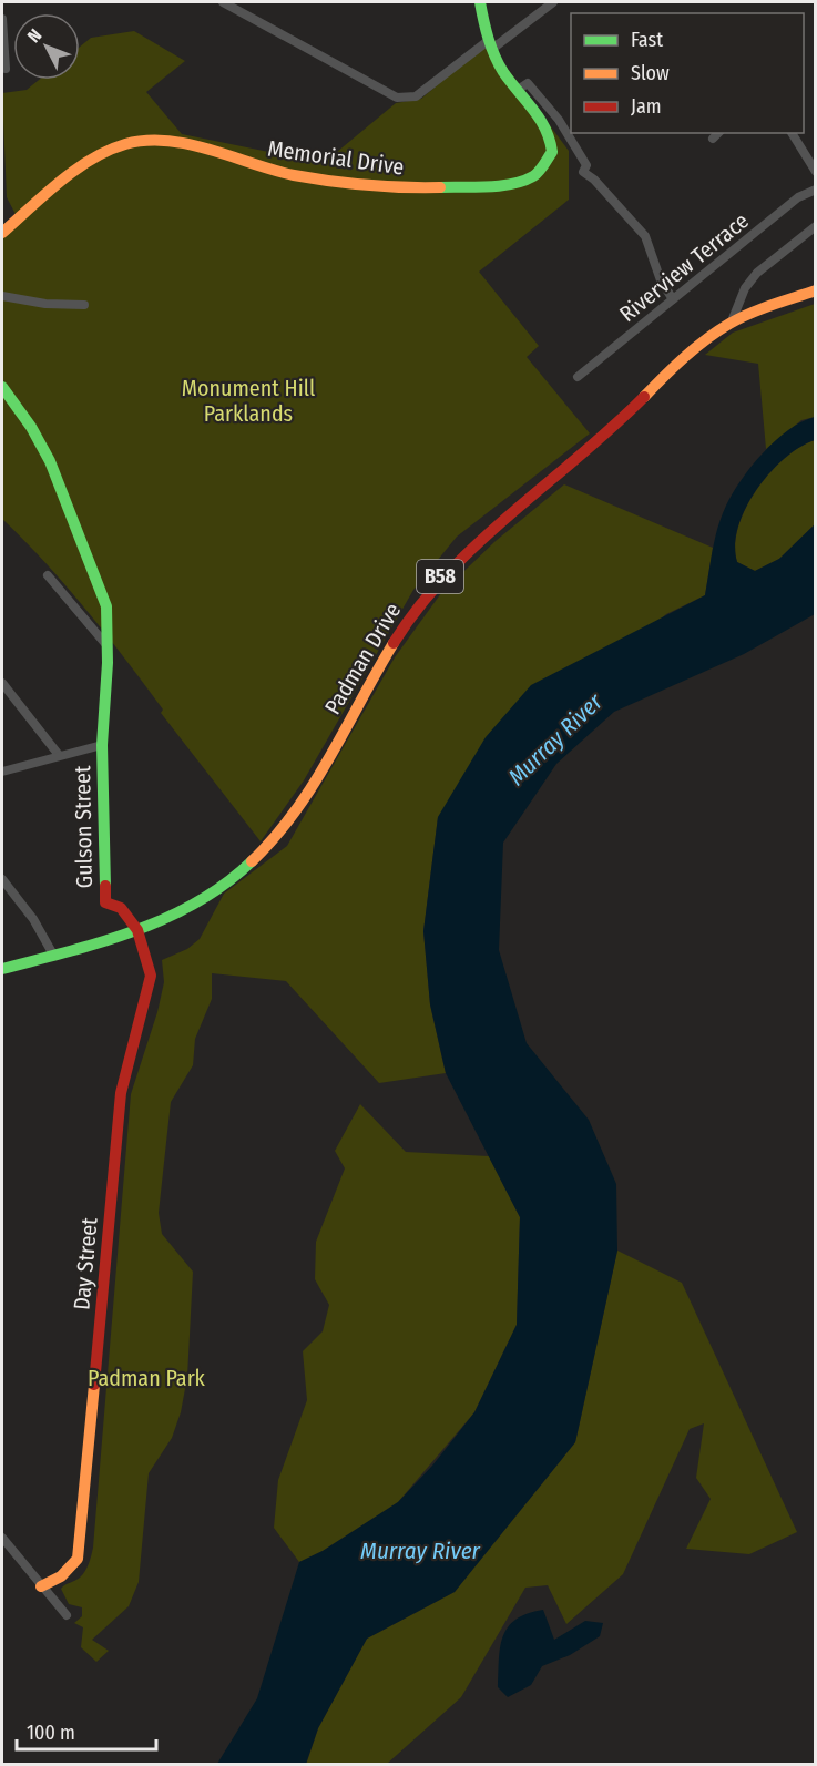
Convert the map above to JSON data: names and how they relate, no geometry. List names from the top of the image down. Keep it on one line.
{"streets":{"street":["Memorial Drive","Riverview Terrace","B58","Padman Drive","Gulson Street","Day Street"]},"crossings":[["Padman Drive","Gulson Street"],["Padman Drive","Day Street"],["Gulson Street","Day Street"]],"water":["Murray River"],"parks":["Monument Hill Parklands","Padman Park"],"legend":["Fast","Slow","Jam"],"scale_bar":"100 m","north":"top left"}
